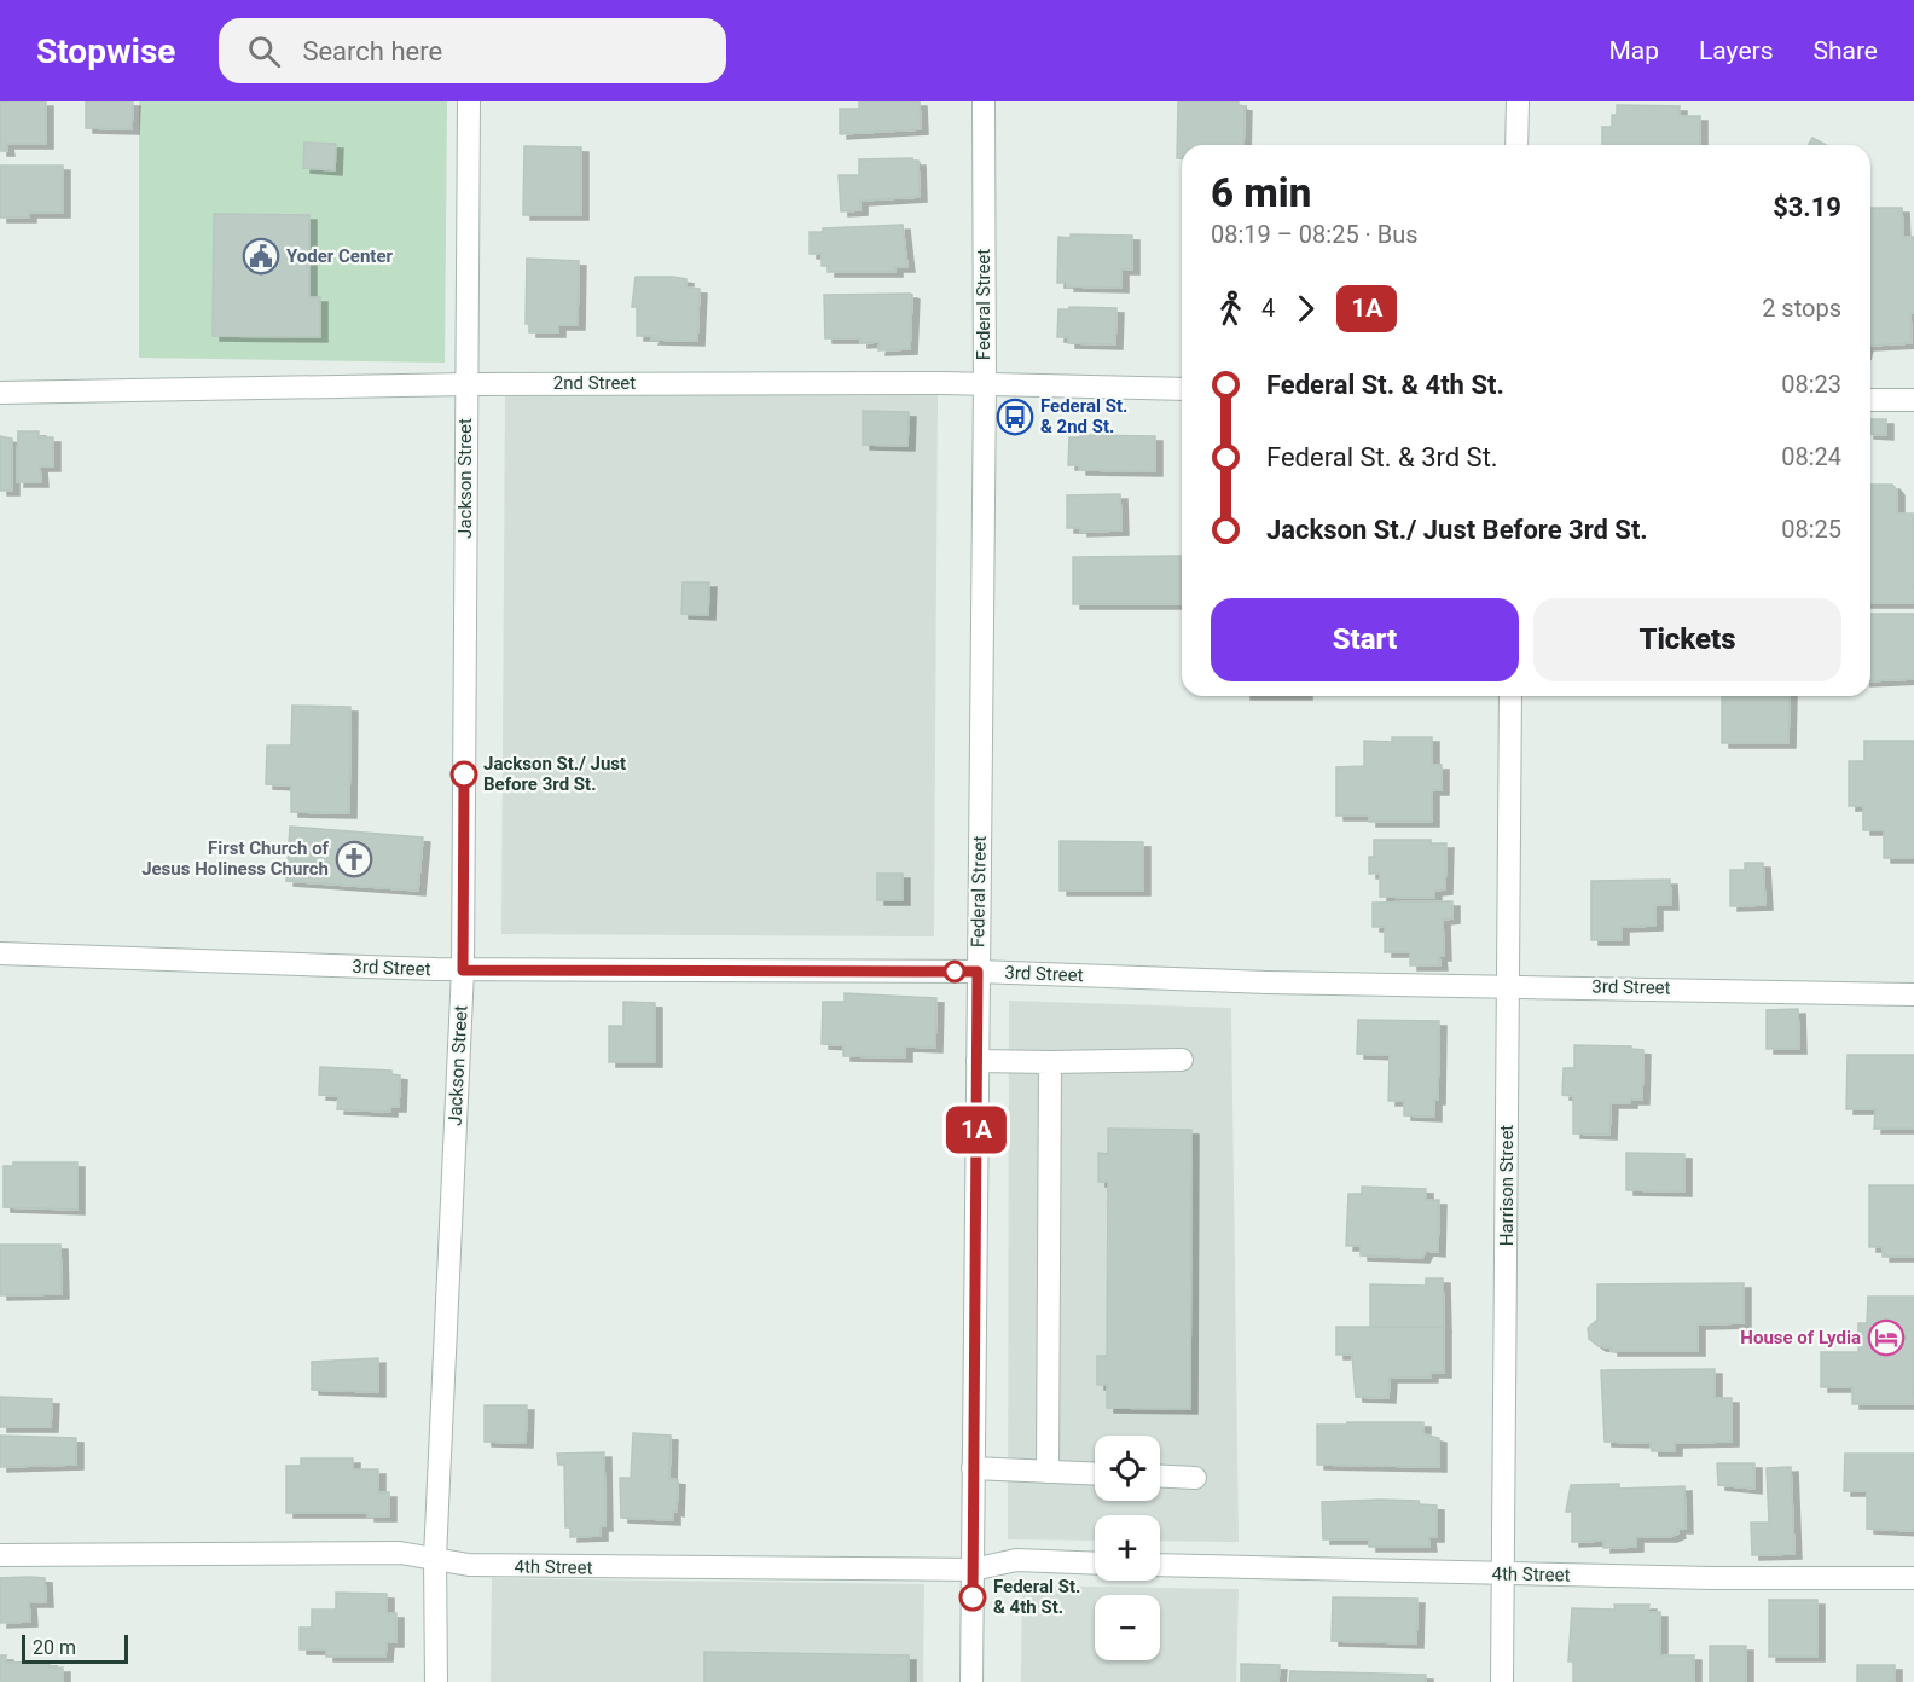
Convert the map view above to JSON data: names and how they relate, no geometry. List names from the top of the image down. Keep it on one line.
{"streets":{"street":["Federal Street","2nd Street","Jackson Street","3rd Street","Harrison Street","4th Street"]},"crossings":[["Federal Street","2nd Street"],["Federal Street","3rd Street"],["Federal Street","4th Street"],["2nd Street","Jackson Street"],["Jackson Street","3rd Street"],["Jackson Street","4th Street"],["3rd Street","Harrison Street"],["Harrison Street","4th Street"]],"places":{"public building":["Yoder Center"],"bus stop":["Federal St. & 2nd St."],"other":["Jackson St./ Just Before 3rd St.","Federal St. & 4th St."],"church":["First Church of Jesus Holiness Church"],"hotel":["House of Lydia"]},"lines":["bus line 1A"],"scale_bar":"20 m","page":{"header":"Stopwise","search":"Search here","nav":["Map","Layers","Share"],"on_map":"1A","heading":["6 min","08:19 – 08:25 · Bus","$3.19"],"legs":["4","1A","2 stops"],"list":[{"name":"Federal St. & 4th St.","value":"08:23"},{"name":"Federal St. & 3rd St.","value":"08:24"},{"name":"Jackson St./ Just Before 3rd St.","value":"08:25"}],"buttons":["Start","Tickets"],"map_buttons":["+","−"],"scale":"20 m"}}
